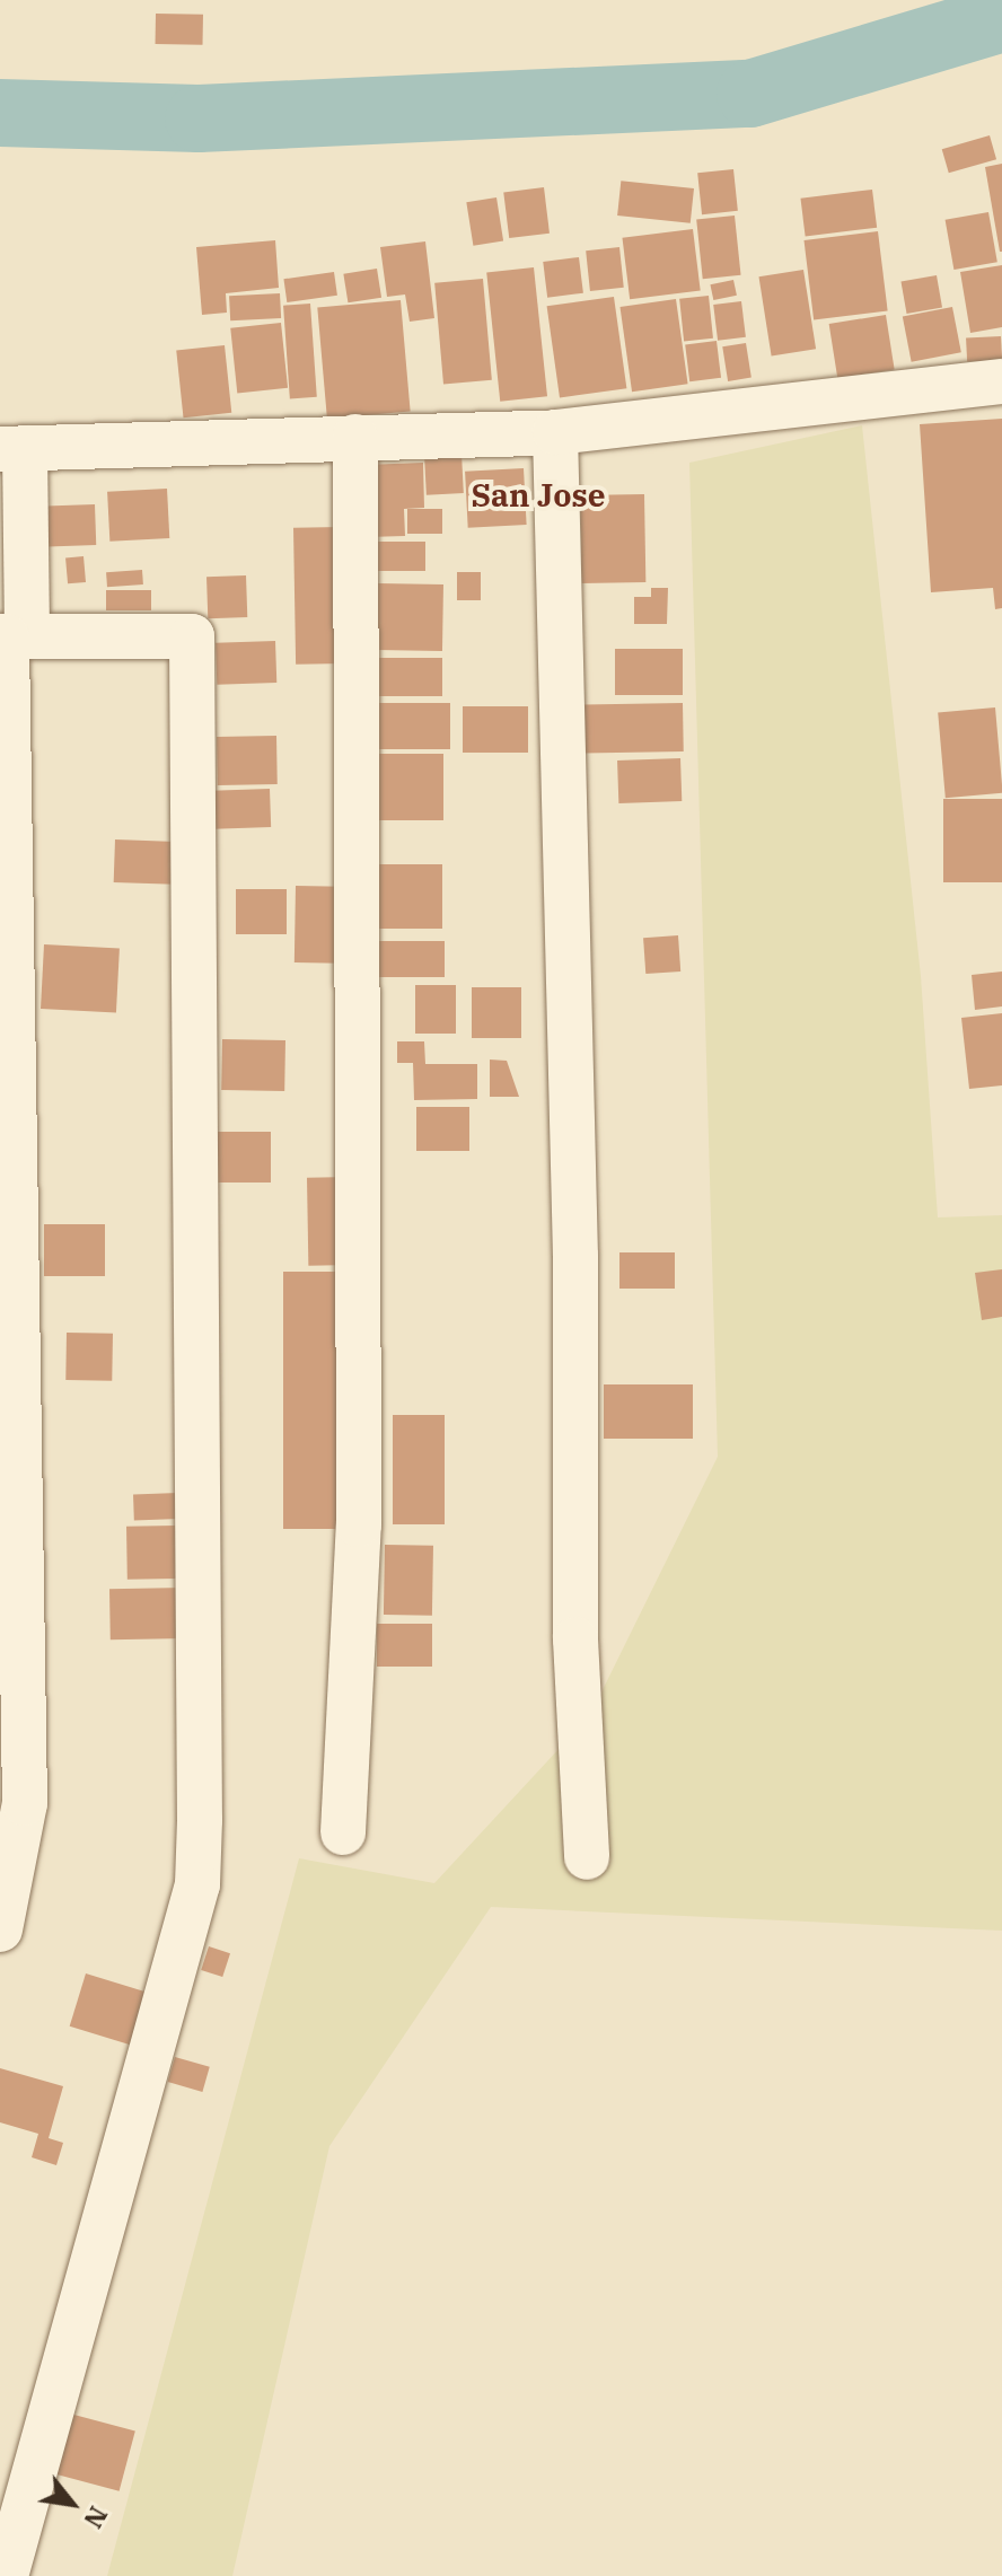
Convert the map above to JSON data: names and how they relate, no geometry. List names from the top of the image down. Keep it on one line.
{"districts":["San Jose"],"north":"bottom right"}
